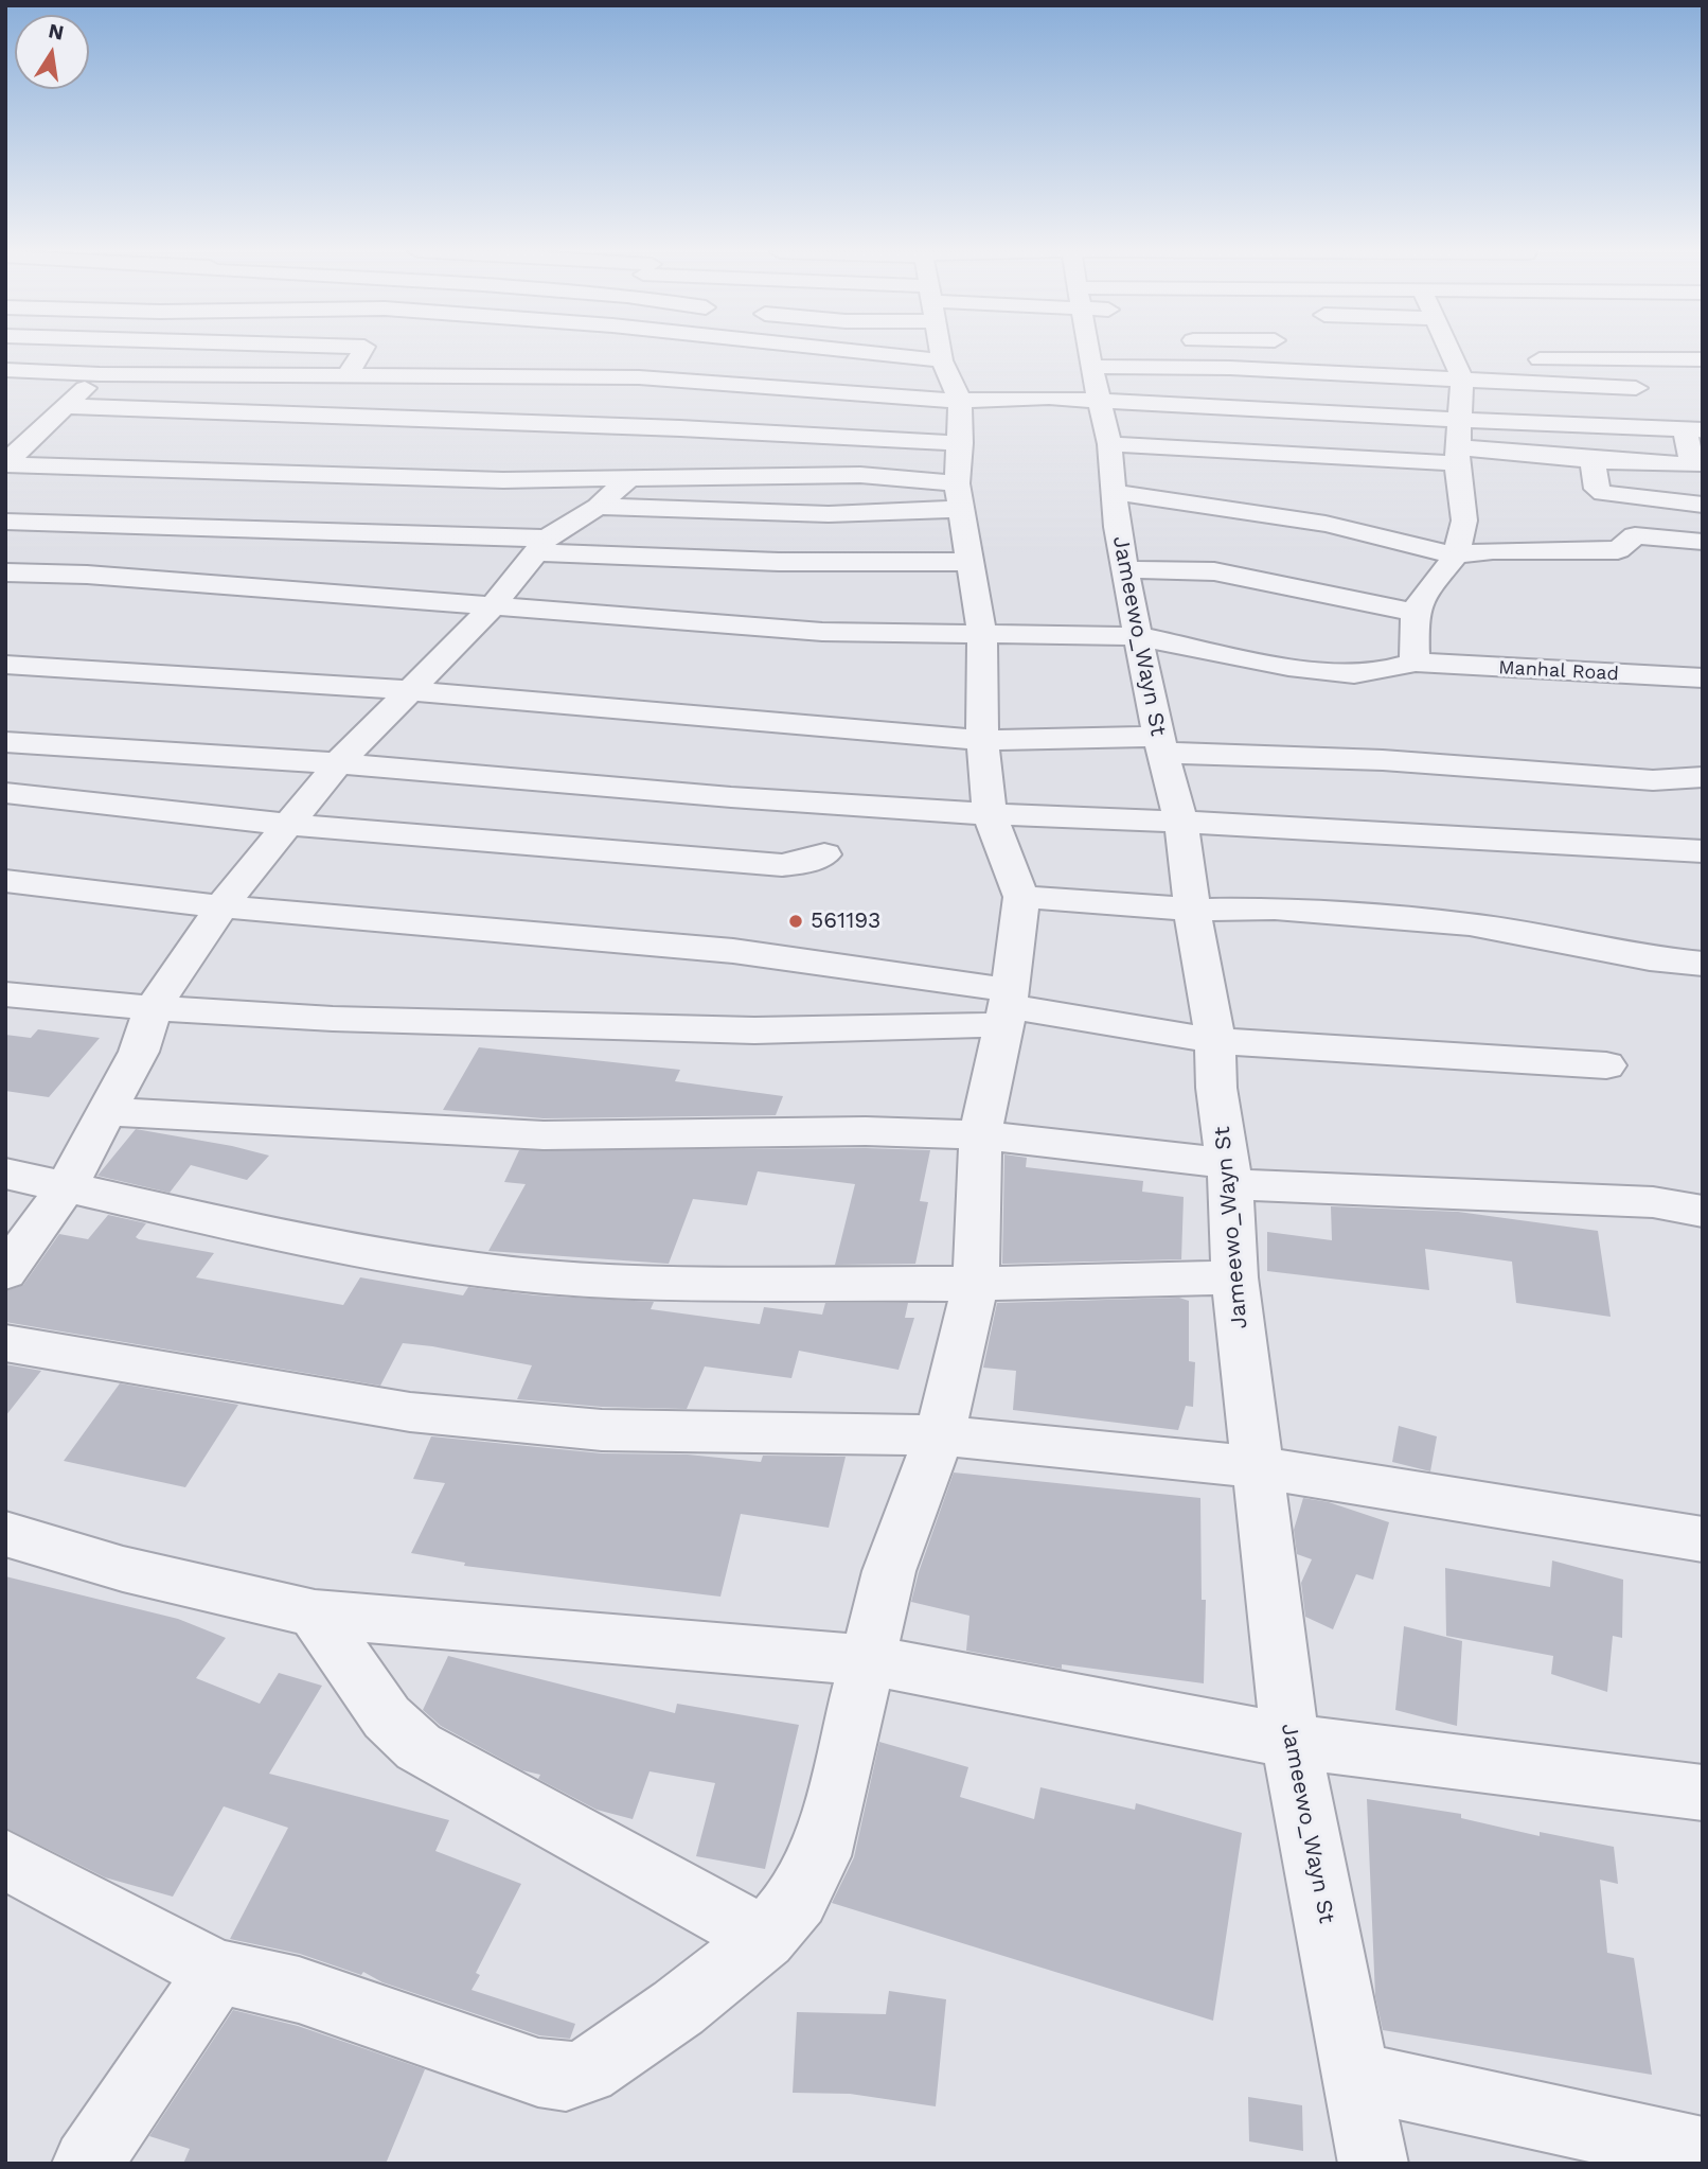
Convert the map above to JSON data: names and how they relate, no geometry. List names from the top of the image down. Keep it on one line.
{"streets":{"street":["Jameewo_Wayn St","Manhal Road"]},"crossings":[["Jameewo_Wayn St","Manhal Road"]],"places":["561193"],"north":"top"}
